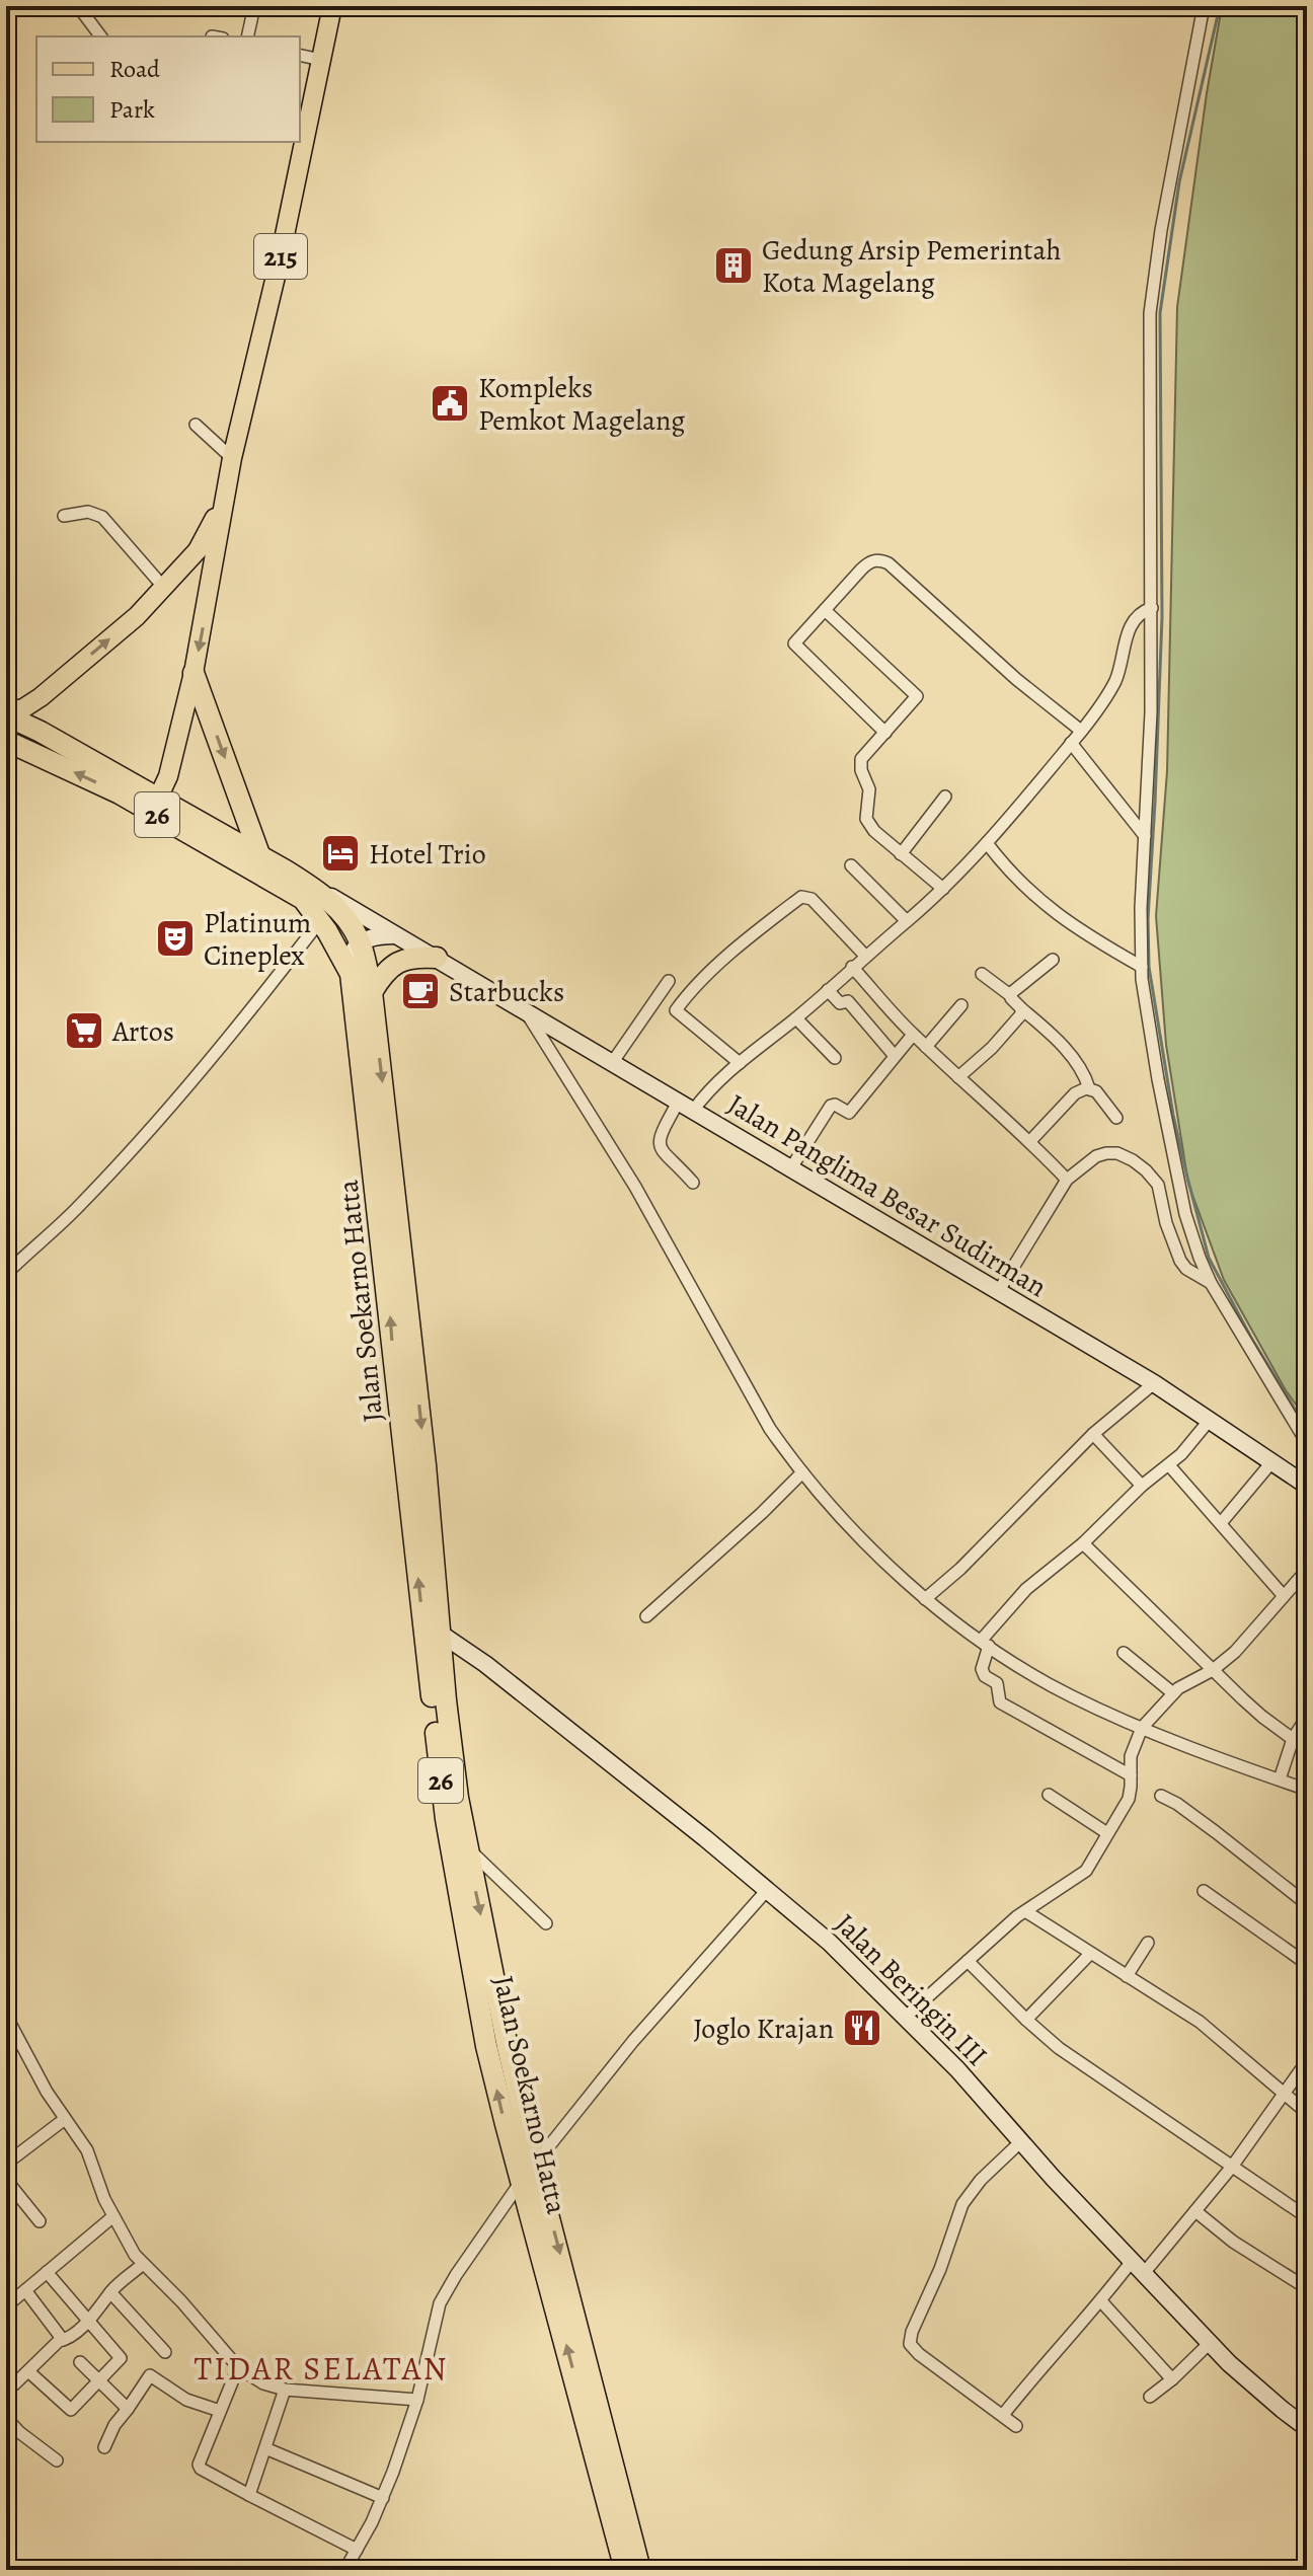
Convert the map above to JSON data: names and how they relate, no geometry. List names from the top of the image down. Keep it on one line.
{"streets":{"highway":["26","Jalan Soekarno Hatta"],"main road":["215","Jalan Panglima Besar Sudirman","Jalan Beringin III"]},"crossings":[["215","26"],["26","Jalan Soekarno Hatta"],["Jalan Soekarno Hatta","Jalan Beringin III"]],"districts":["TIDAR SELATAN"],"places":{"building":["Gedung Arsip Pemerintah Kota Magelang"],"public building":["Kompleks Pemkot Magelang"],"hotel":["Hotel Trio"],"theatre":["Platinum Cineplex"],"cafe":["Starbucks"],"supermarket":["Artos"],"restaurant":["Joglo Krajan"]},"legend":["Road","Park"]}
